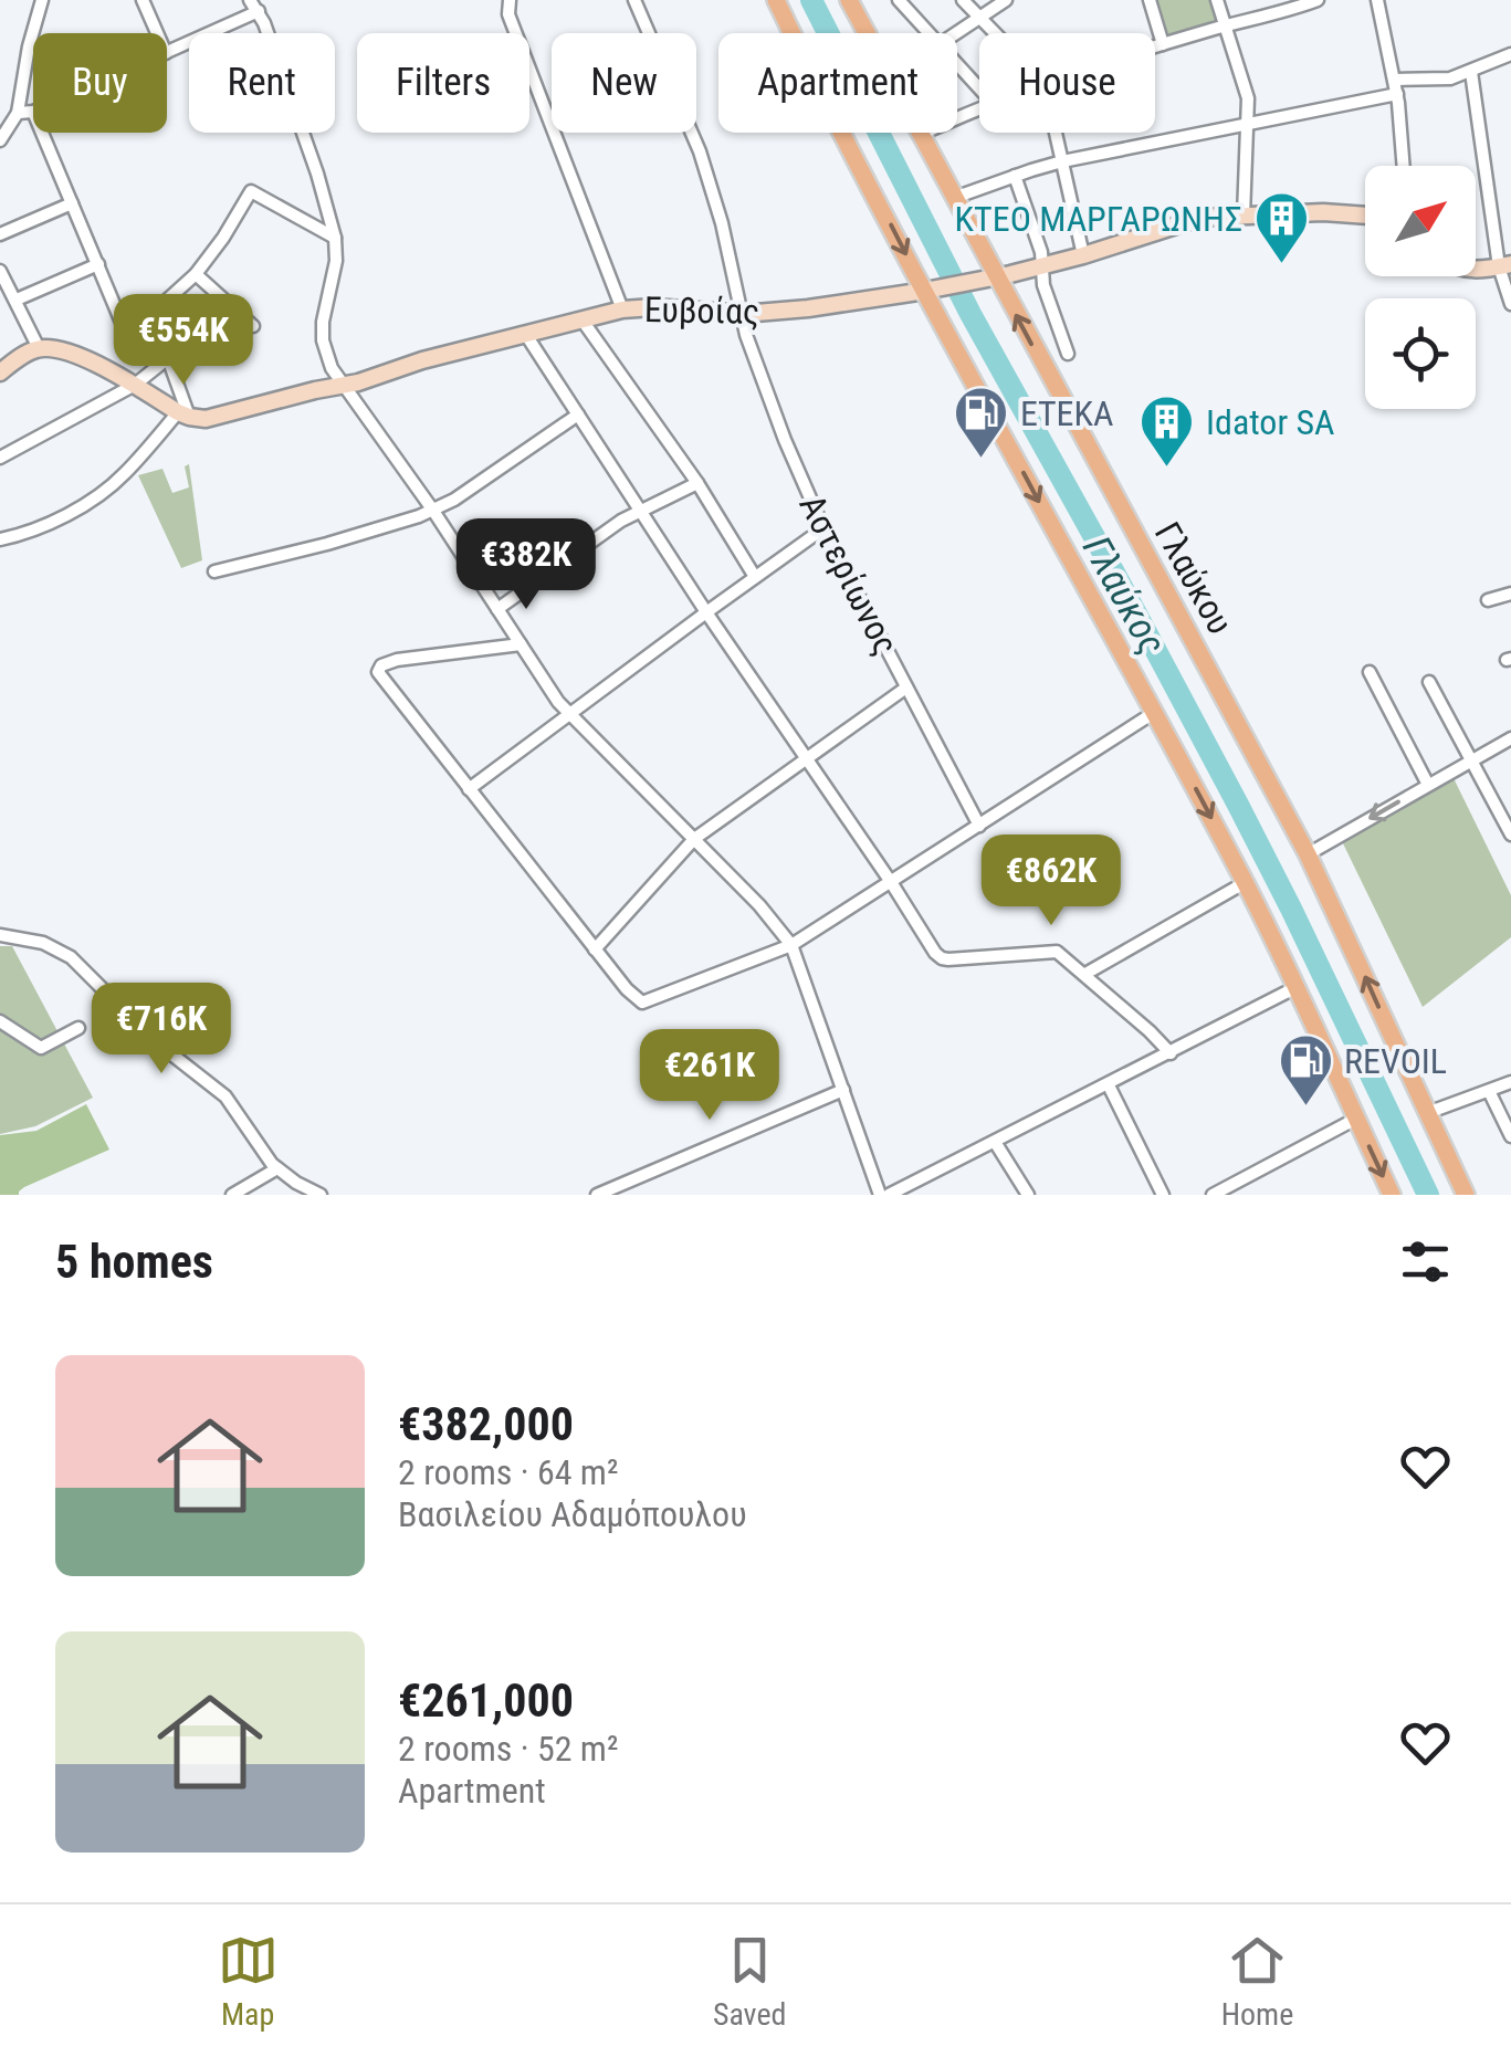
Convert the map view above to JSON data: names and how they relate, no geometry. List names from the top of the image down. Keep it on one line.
{"streets":{"main road":["Ευβοίας","Γλαύκου"],"street":["Αστερίωνος"]},"crossings":[["Ευβοίας","Αστερίωνος"],["Ευβοίας","Γλαύκου"]],"water":["Γλαύκος"],"places":{"building":["ΚΤΕΟ ΜΑΡΓΑΡΩΝΗΣ","Idator SA"],"fuel station":["ΕΤΕΚΑ","REVOIL"]},"north":"top right","page":{"chip":["Buy","Rent","Filters","New","Apartment","House"],"price":["€554K","€382K","€862K","€716K","€261K"],"heading":"5 homes","list":[{"name":"€382,000","note":"2 rooms · 64 m² · Βασιλείου Αδαμόπουλου"},{"name":"€261,000","note":"2 rooms · 52 m² · Apartment"}],"tabs":["Map","Saved","Home"]}}
